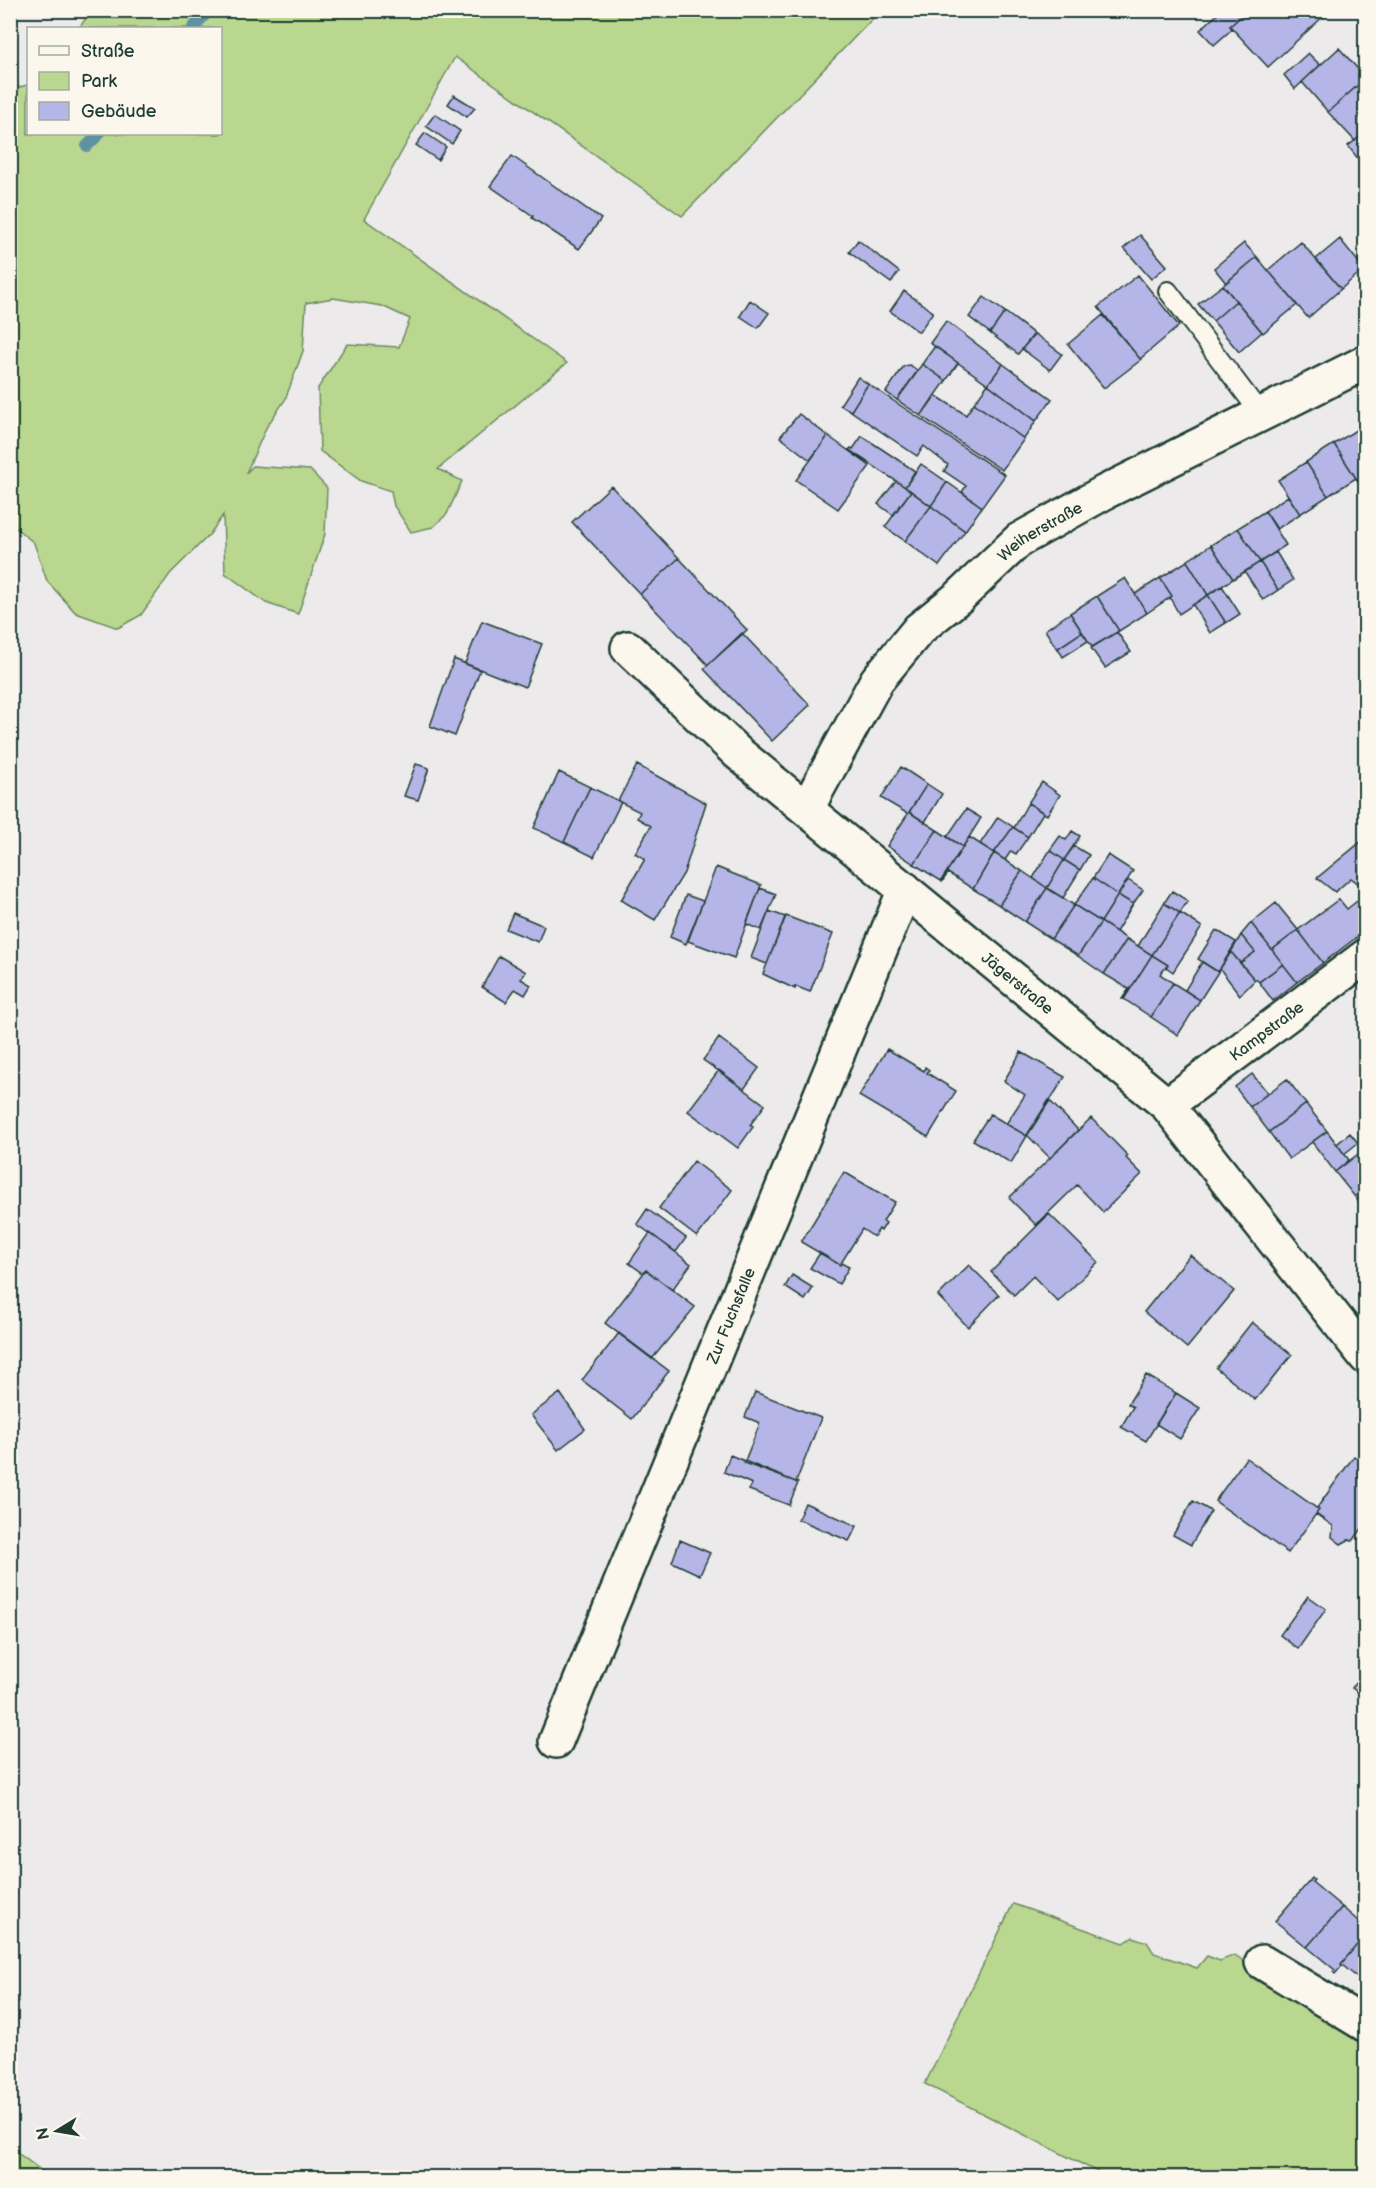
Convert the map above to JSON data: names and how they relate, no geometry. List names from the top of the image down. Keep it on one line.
{"streets":{"street":["Weiherstraße","Jägerstraße","Kampstraße","Zur Fuchsfalle"]},"crossings":[["Weiherstraße","Jägerstraße"],["Jägerstraße","Kampstraße"],["Jägerstraße","Zur Fuchsfalle"]],"legend":["Straße","Park","Gebäude"],"north":"left"}
